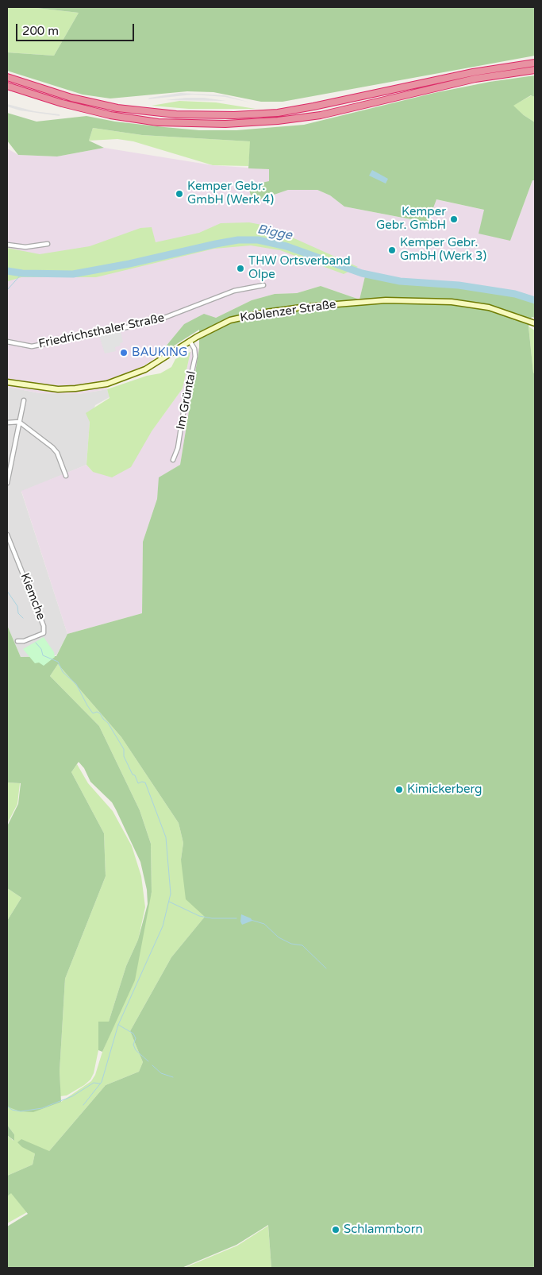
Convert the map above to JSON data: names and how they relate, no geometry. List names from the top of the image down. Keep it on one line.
{"streets":{"main road":["Koblenzer Straße"],"street":["Friedrichsthaler Straße","Im Grüntal","Kiemche"]},"crossings":[["Koblenzer Straße","Im Grüntal"]],"water":["Bigge"],"places":["Kemper Gebr. GmbH (Werk 4)","Kemper Gebr. GmbH","Kemper Gebr. GmbH (Werk 3)","THW Ortsverband Olpe","BAUKING","Kimickerberg","Schlammborn"],"scale_bar":"200 m"}
